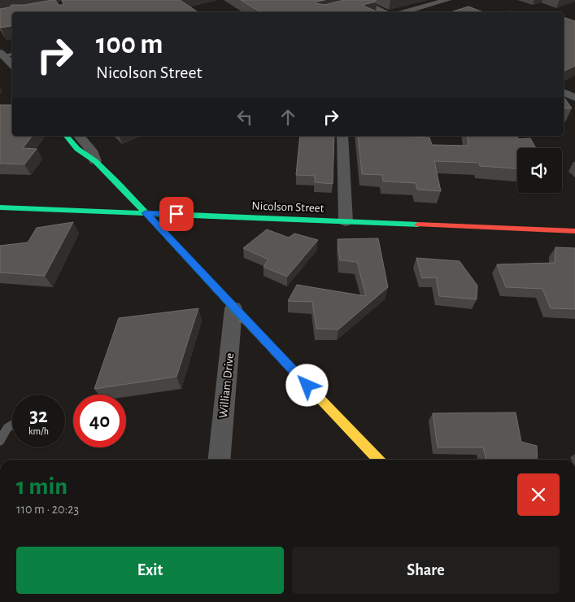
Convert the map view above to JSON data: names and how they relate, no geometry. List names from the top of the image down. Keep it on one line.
{"streets":{"street":["Nicolson Street","William Drive"]},"page":{"turn":["100 m","Nicolson Street"],"speed":"32 km/h","limit":"40","heading":["1 min","110 m · 20:23"],"buttons":["Exit","Share"]}}
